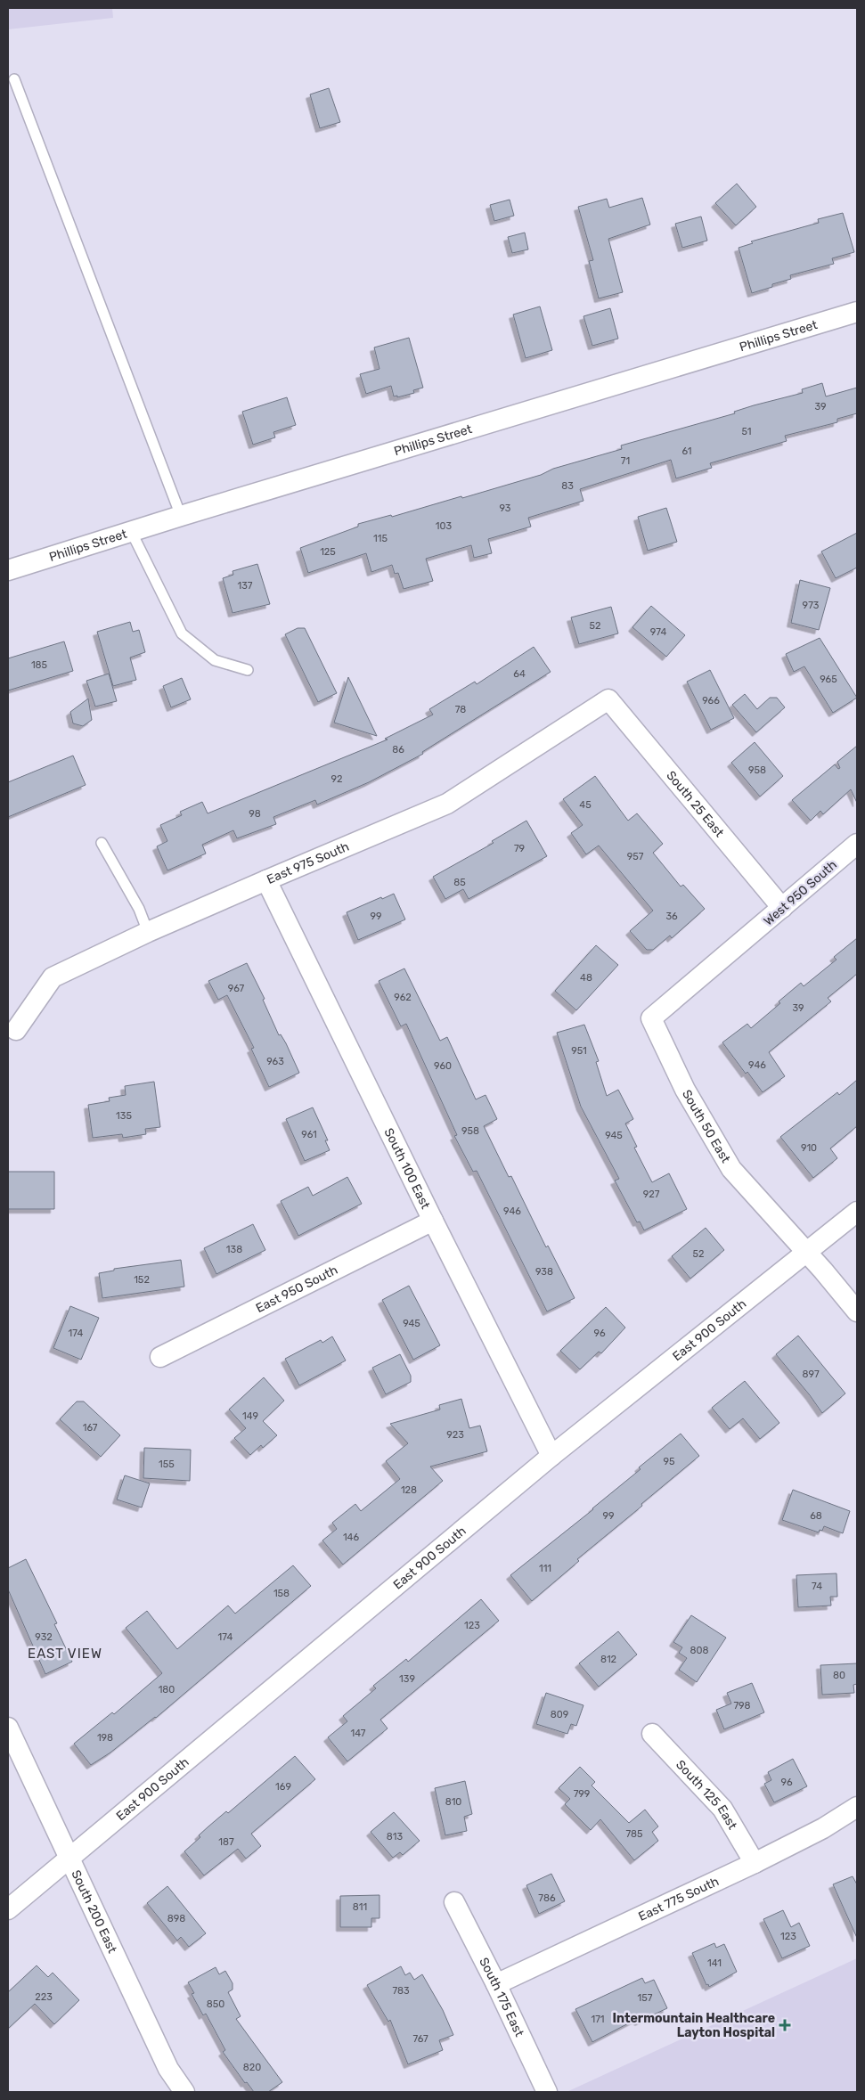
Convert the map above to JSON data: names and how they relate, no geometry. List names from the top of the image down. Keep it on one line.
{"streets":{"street":["Phillips Street","South 25 East","East 975 South","West 950 South","South 50 East","South 100 East","East 950 South","East 900 South","South 125 East","East 775 South","South 200 East","South 175 East"]},"crossings":[["South 25 East","East 975 South"],["South 25 East","West 950 South"],["East 975 South","South 100 East"],["West 950 South","South 50 East"],["South 50 East","East 900 South"],["South 100 East","East 950 South"],["South 100 East","East 900 South"],["East 900 South","South 200 East"],["South 125 East","East 775 South"],["East 775 South","South 175 East"]],"districts":["EAST VIEW"],"places":{"health":["Intermountain Healthcare Layton Hospital"]},"house_numbers":["39","51","61","71","83","93","103","115","125","137","973","52","974","185","64","965","966","78","86","958","92","45","98","79","957","85","99","36","48","967","962","39","951","963","946","960","135","958","961","945","910","927","946","138","52","938","152","945","174","96","897","149","167","923","95","155","128","99","68","146","111","74","158","123","932","174","808","812","80","139","180","798","809","147","198","96","169","799","810","785","813","187","786","811","898","123","141","783","223","157","850","171","767","820"]}
